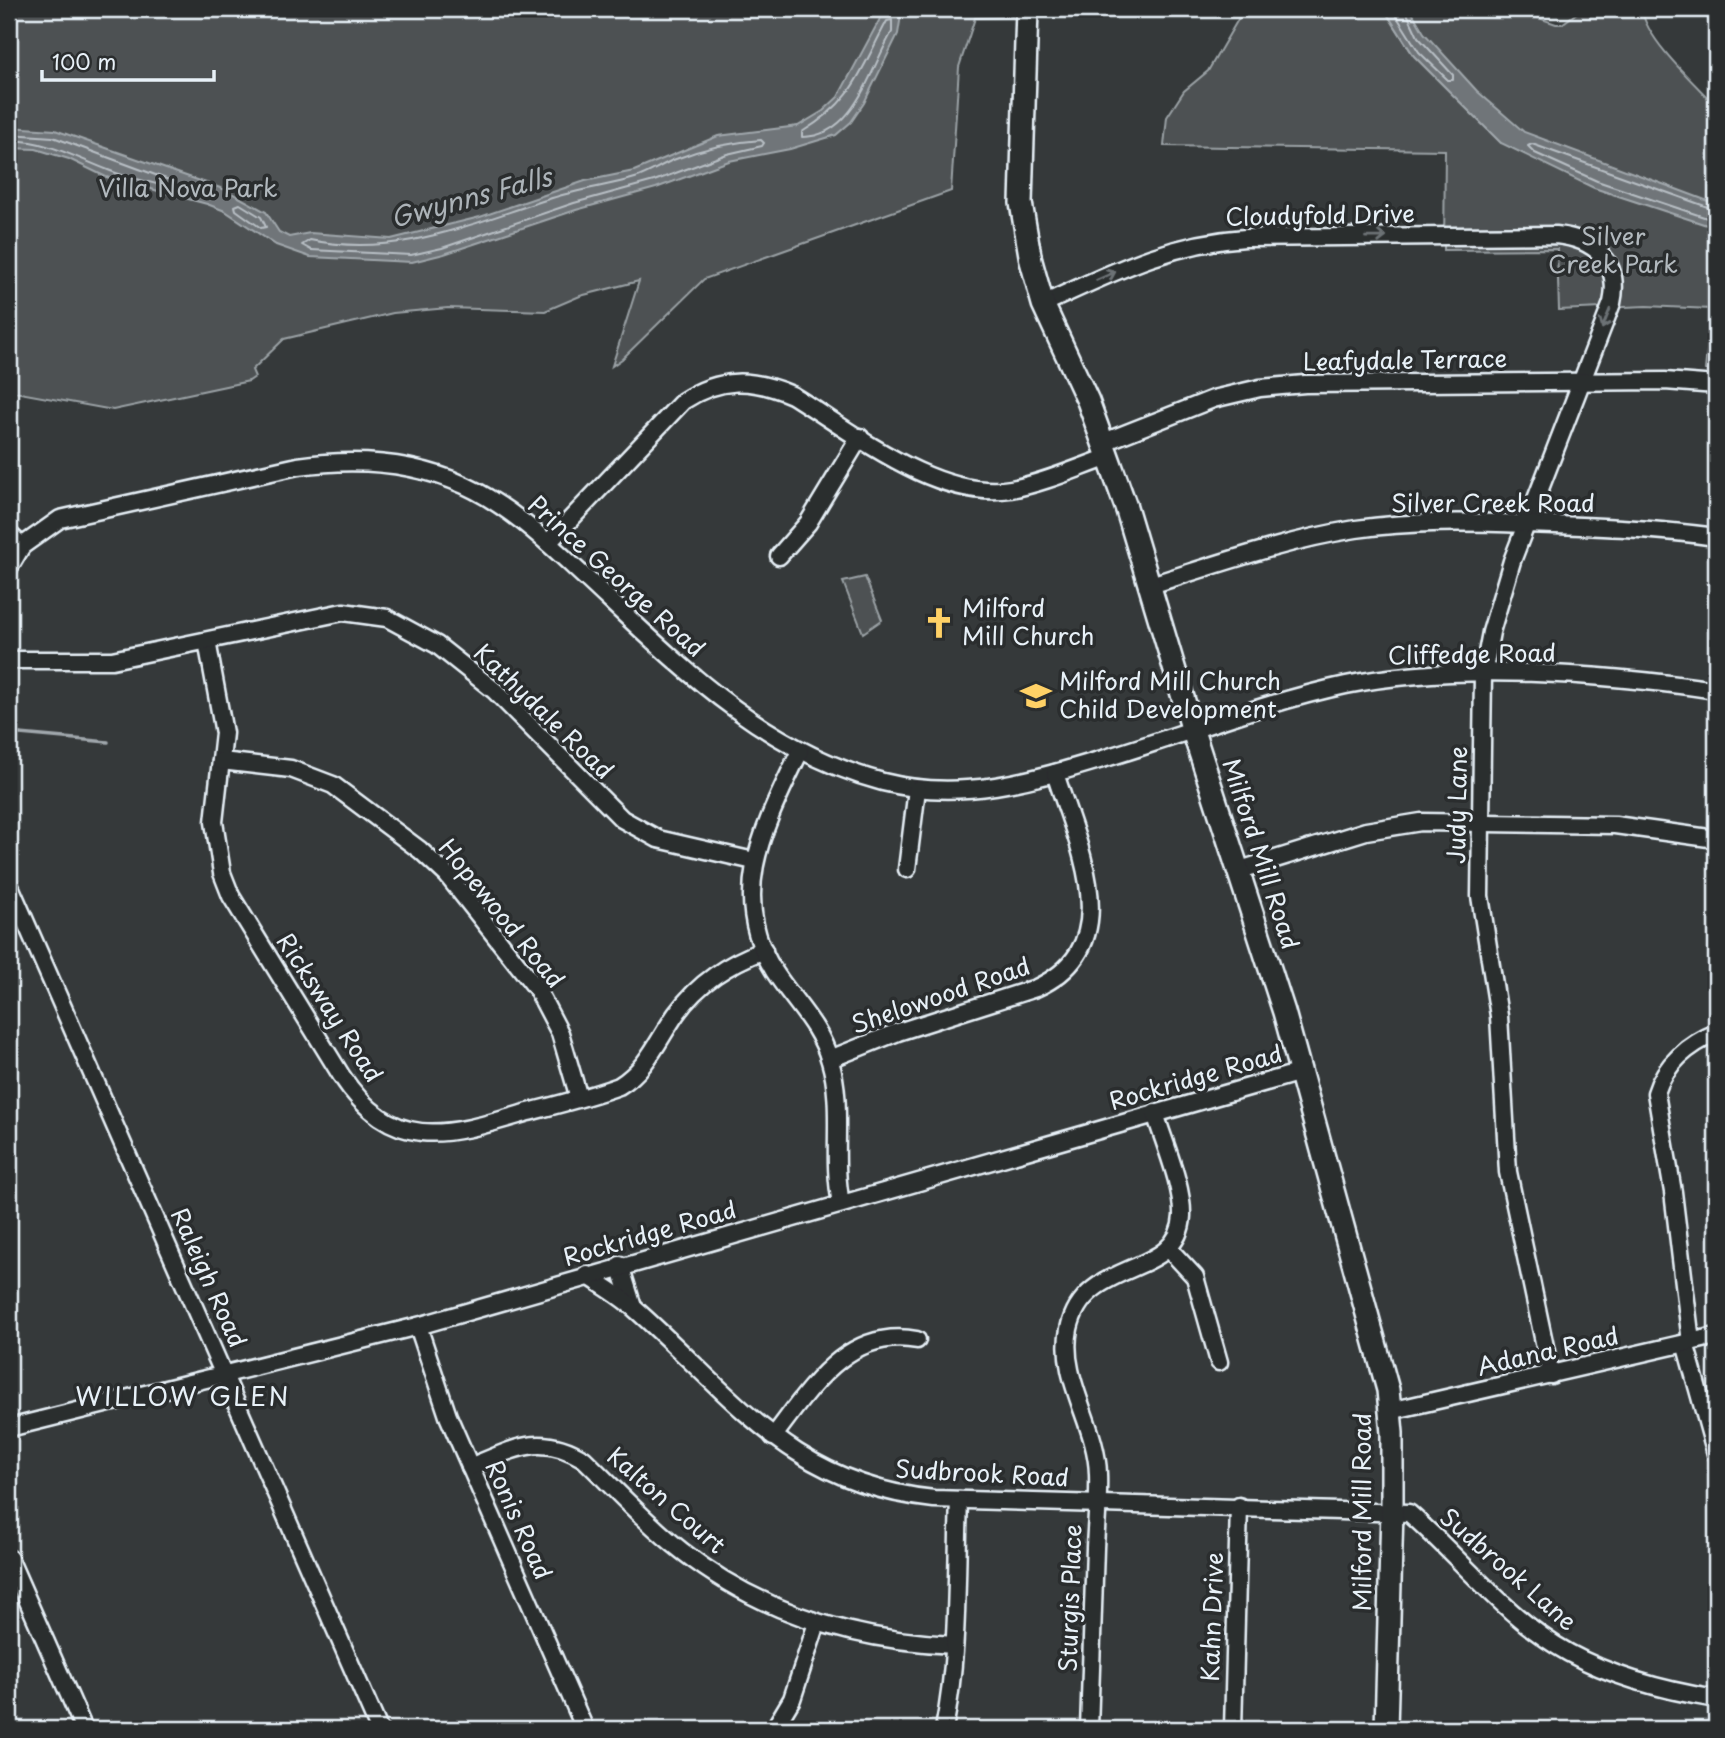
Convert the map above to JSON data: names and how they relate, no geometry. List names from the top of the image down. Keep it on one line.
{"streets":{"main road":["Milford Mill Road"],"street":["Cloudyfold Drive","Leafydale Terrace","Silver Creek Road","Prince George Road","Cliffedge Road","Kathydale Road","Judy Lane","Hopewood Road","Shelowood Road","Ricksway Road","Rockridge Road","Raleigh Road","Adana Road","Sudbrook Road","Kalton Court","Ronis Road","Sudbrook Lane","Sturgis Place","Kahn Drive"]},"crossings":[["Cloudyfold Drive","Judy Lane"],["Cloudyfold Drive","Milford Mill Road"],["Leafydale Terrace","Prince George Road"],["Leafydale Terrace","Judy Lane"],["Leafydale Terrace","Milford Mill Road"],["Silver Creek Road","Judy Lane"],["Silver Creek Road","Milford Mill Road"],["Prince George Road","Cliffedge Road"],["Prince George Road","Milford Mill Road"],["Prince George Road","Shelowood Road"],["Cliffedge Road","Judy Lane"],["Cliffedge Road","Milford Mill Road"],["Kathydale Road","Ricksway Road"],["Judy Lane","Adana Road"],["Milford Mill Road","Rockridge Road"],["Milford Mill Road","Adana Road"],["Milford Mill Road","Sudbrook Road"],["Milford Mill Road","Sudbrook Lane"],["Hopewood Road","Ricksway Road"],["Rockridge Road","Raleigh Road"],["Rockridge Road","Sudbrook Road"],["Rockridge Road","Ronis Road"],["Sudbrook Road","Sudbrook Lane"],["Sudbrook Road","Sturgis Place"],["Sudbrook Road","Kahn Drive"],["Kalton Court","Ronis Road"]],"one_way":["Cloudyfold Drive"],"districts":["WILLOW GLEN"],"water":["Gwynns Falls"],"parks":["Villa Nova Park","Silver Creek Park"],"places":{"church":["Milford Mill Church"],"school or university":["Milford Mill Church Child Development"]},"scale_bar":"100 m"}
